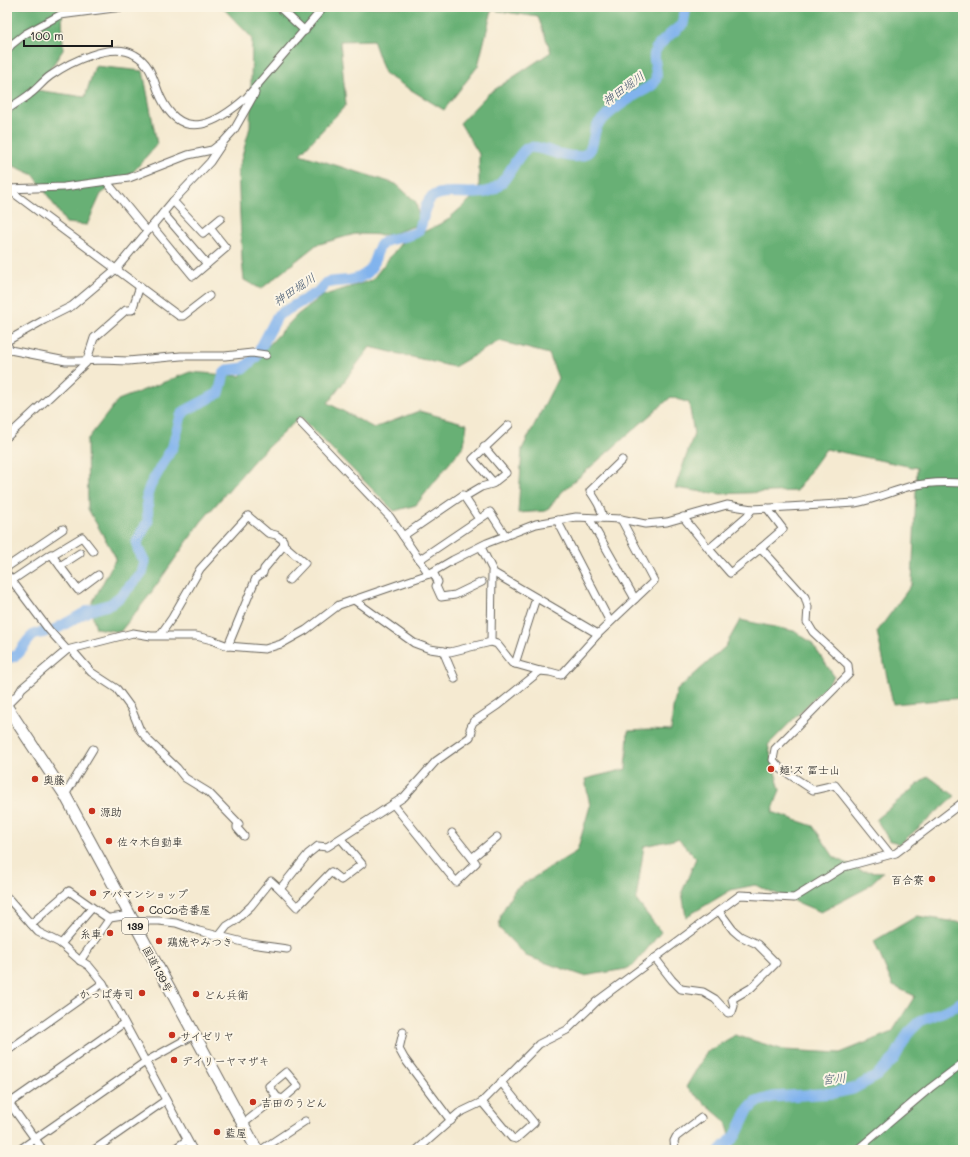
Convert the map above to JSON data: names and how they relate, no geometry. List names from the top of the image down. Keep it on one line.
{"streets":{"highway":["139","国道139号"]},"water":["神田堀川","宮川"],"places":["麺'ズ 冨士山","奥藤","源助","佐々木自動車","百合寮","アパマンショップ","CoCo壱番屋","糸車","鶏焼やみつき","かっぱ寿司","どん兵衛","サイゼリヤ","デイリーヤマザキ","吉田のうどん","藍屋"],"scale_bar":"100 m"}
